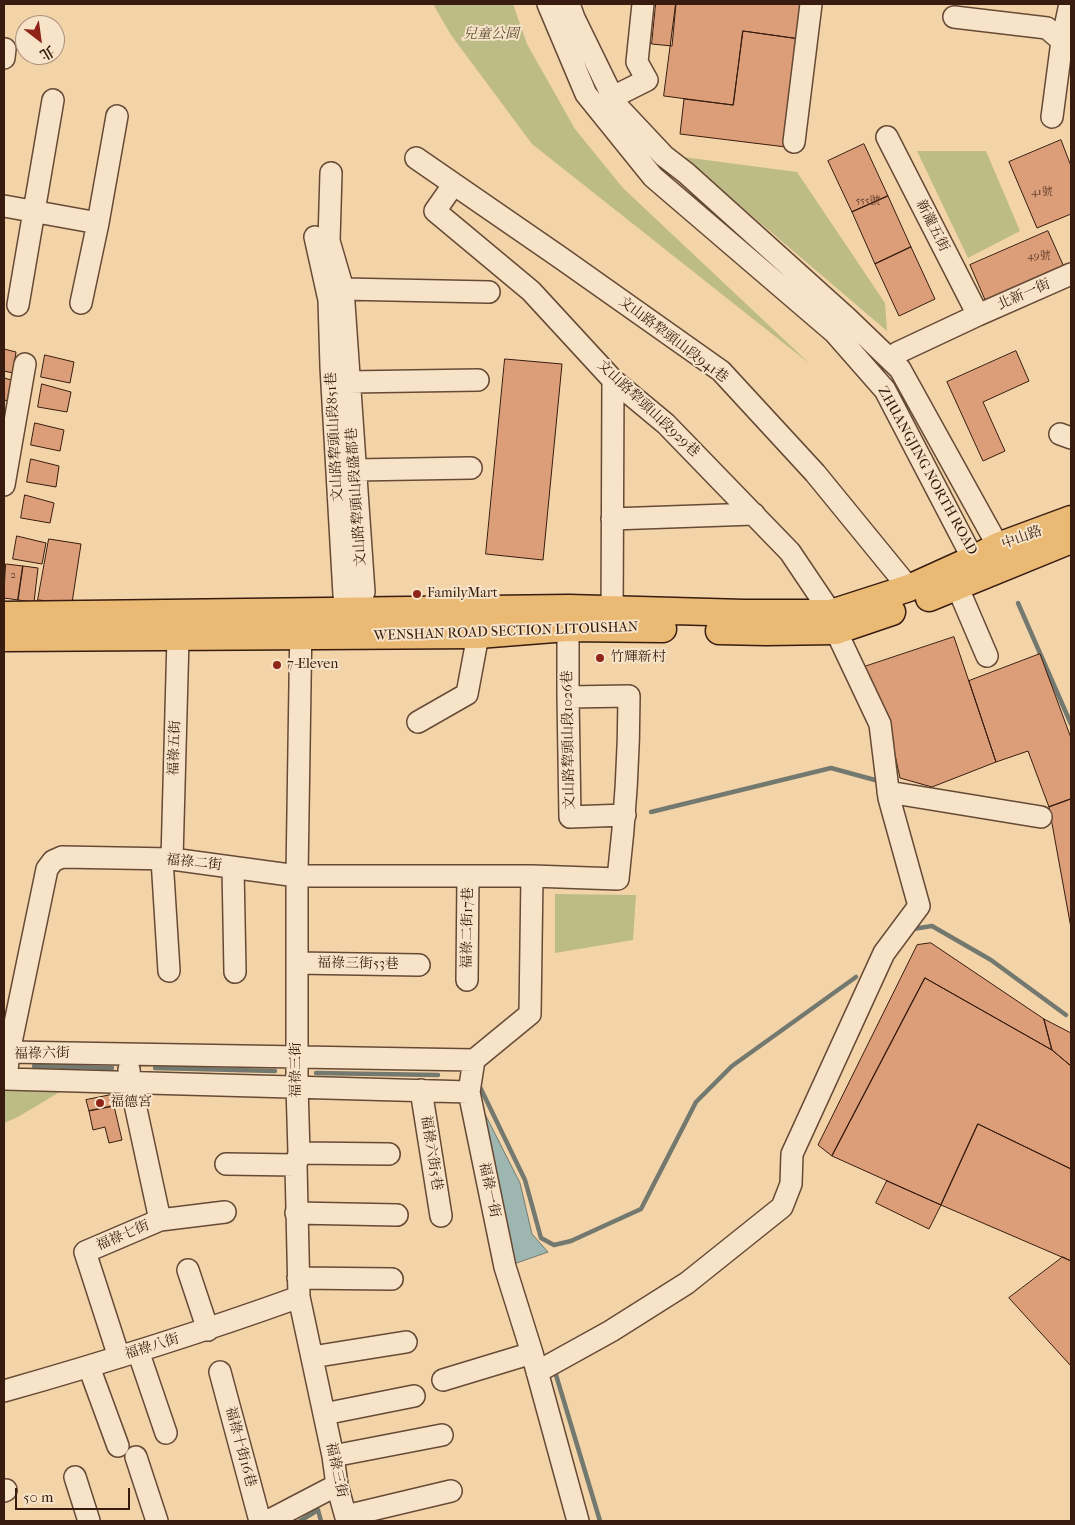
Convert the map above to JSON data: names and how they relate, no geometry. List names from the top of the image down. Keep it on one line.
{"streets":{"main road":["中山路","WENSHAN ROAD SECTION LITOUSHAN"],"street":["新瀧五街","北新一街","文山路犂頭山段941巷","文山路犂頭山段929巷","文山路犂頭山段851巷","ZHUANGJING NORTH ROAD","文山路犂頭山段盛都巷","文山路犂頭山段1026巷","福祿五街","福祿二街","福祿二街17巷","福祿三街53巷","福祿六街","福祿三街","福祿六街5巷","福祿一街","福祿七街","福祿八街","福祿十街16巷"]},"crossings":[["新瀧五街","北新一街"],["文山路犂頭山段941巷","文山路犂頭山段929巷"],["文山路犂頭山段941巷","WENSHAN ROAD SECTION LITOUSHAN"],["文山路犂頭山段929巷","WENSHAN ROAD SECTION LITOUSHAN"],["文山路犂頭山段929巷","福祿一街"],["文山路犂頭山段851巷","文山路犂頭山段盛都巷"],["文山路犂頭山段851巷","WENSHAN ROAD SECTION LITOUSHAN"],["ZHUANGJING NORTH ROAD","中山路"],["ZHUANGJING NORTH ROAD","WENSHAN ROAD SECTION LITOUSHAN"],["文山路犂頭山段盛都巷","WENSHAN ROAD SECTION LITOUSHAN"],["中山路","WENSHAN ROAD SECTION LITOUSHAN"],["WENSHAN ROAD SECTION LITOUSHAN","文山路犂頭山段1026巷"],["WENSHAN ROAD SECTION LITOUSHAN","福祿五街"],["WENSHAN ROAD SECTION LITOUSHAN","福祿三街"],["文山路犂頭山段1026巷","福祿二街"],["福祿五街","福祿二街"],["福祿二街","福祿二街17巷"],["福祿二街","福祿六街"],["福祿二街","福祿三街"],["福祿三街53巷","福祿三街"],["福祿六街","福祿三街"],["福祿六街","福祿六街5巷"],["福祿六街","福祿一街"],["福祿六街","福祿七街"],["福祿三街","福祿八街"],["福祿七街","福祿八街"]],"parks":["兒童公園"],"places":["FamilyMart","竹輝新村","7-Eleven","福德宮"],"house_numbers":["41號","555號","49號","2"],"scale_bar":"50 m","north":"bottom right"}
